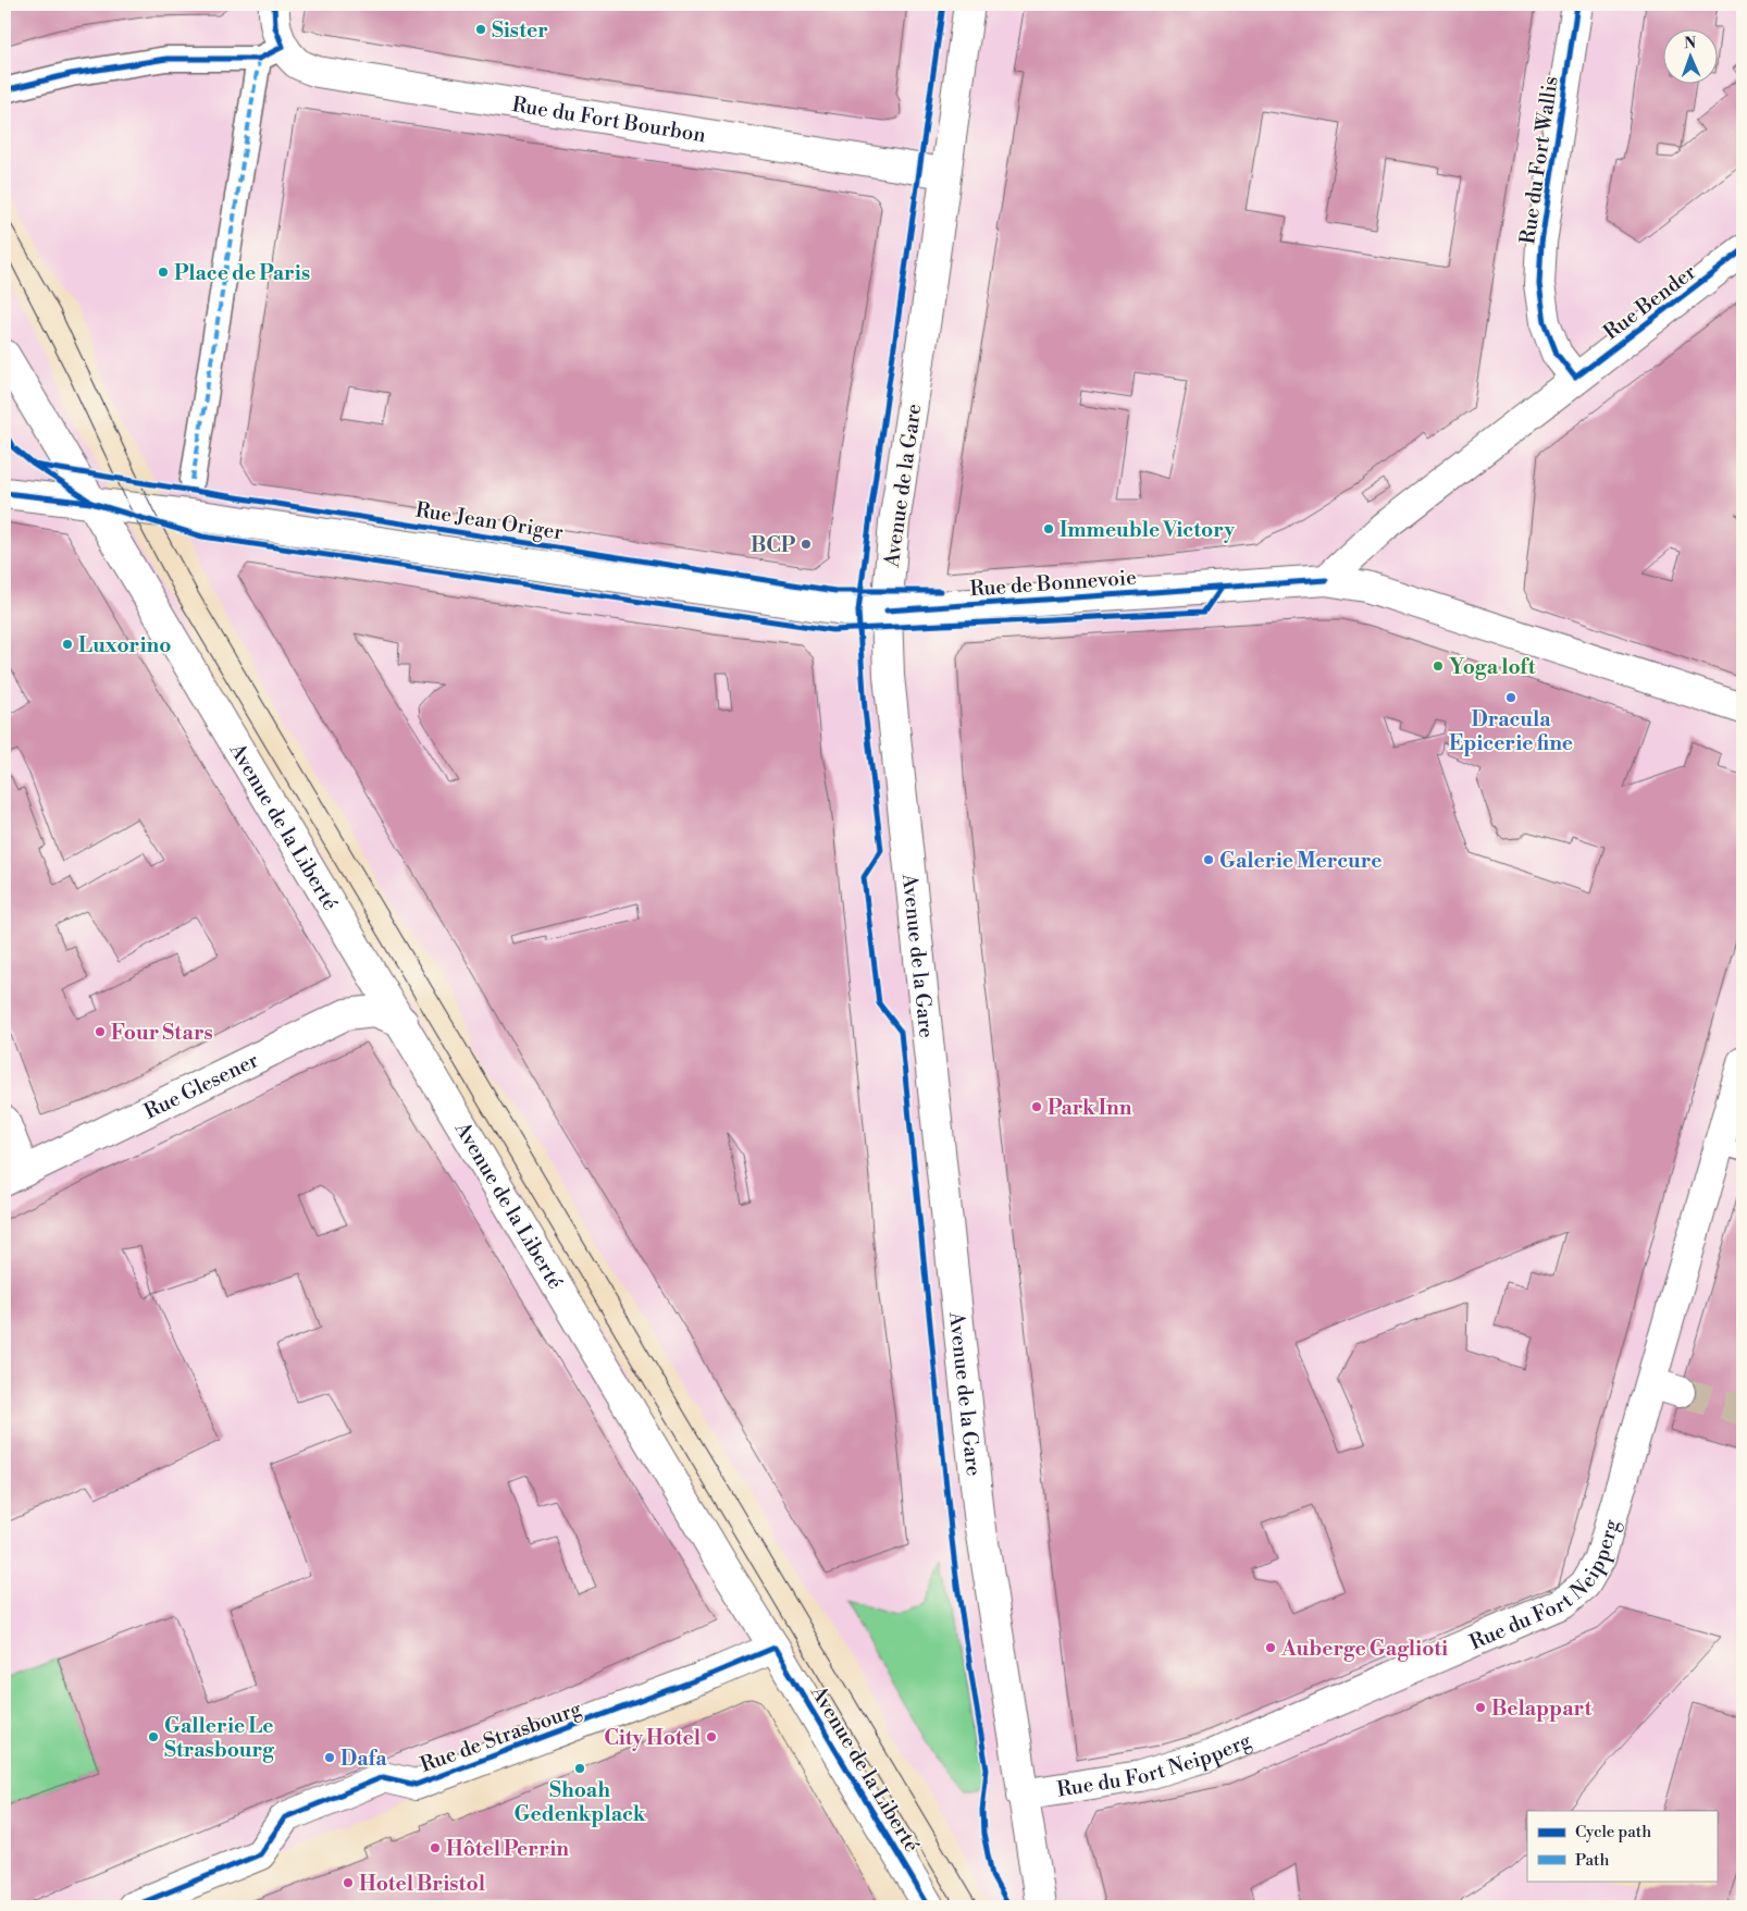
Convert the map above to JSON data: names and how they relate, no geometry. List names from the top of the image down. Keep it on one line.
{"streets":{"main road":["Rue du Fort Bourbon","Rue du Fort Wallis","Rue Bender","Avenue de la Gare","Rue Jean Origer","Rue de Bonnevoie","Avenue de la Liberté","Rue Glesener","Rue du Fort Neipperg","Rue de Strasbourg"]},"crossings":[["Rue du Fort Bourbon","Avenue de la Gare"],["Rue du Fort Wallis","Rue Bender"],["Rue Bender","Rue de Bonnevoie"],["Avenue de la Gare","Rue Jean Origer"],["Avenue de la Gare","Rue de Bonnevoie"],["Avenue de la Gare","Rue du Fort Neipperg"],["Rue Jean Origer","Rue de Bonnevoie"],["Rue Jean Origer","Avenue de la Liberté"],["Avenue de la Liberté","Rue Glesener"],["Avenue de la Liberté","Rue de Strasbourg"]],"places":["Sister","Place de Paris","Immeuble Victory","BCP","Luxorino","Yoga loft","Dracula Epicerie fine","Galerie Mercure","Four Stars","Park Inn","Auberge Gaglioti","Belappart","Gallerie Le Strasbourg","City Hotel","Dafa","Shoah Gedenkplack","Hôtel Perrin","Hotel Bristol"],"legend":["Cycle path","Path"],"north":"top"}
